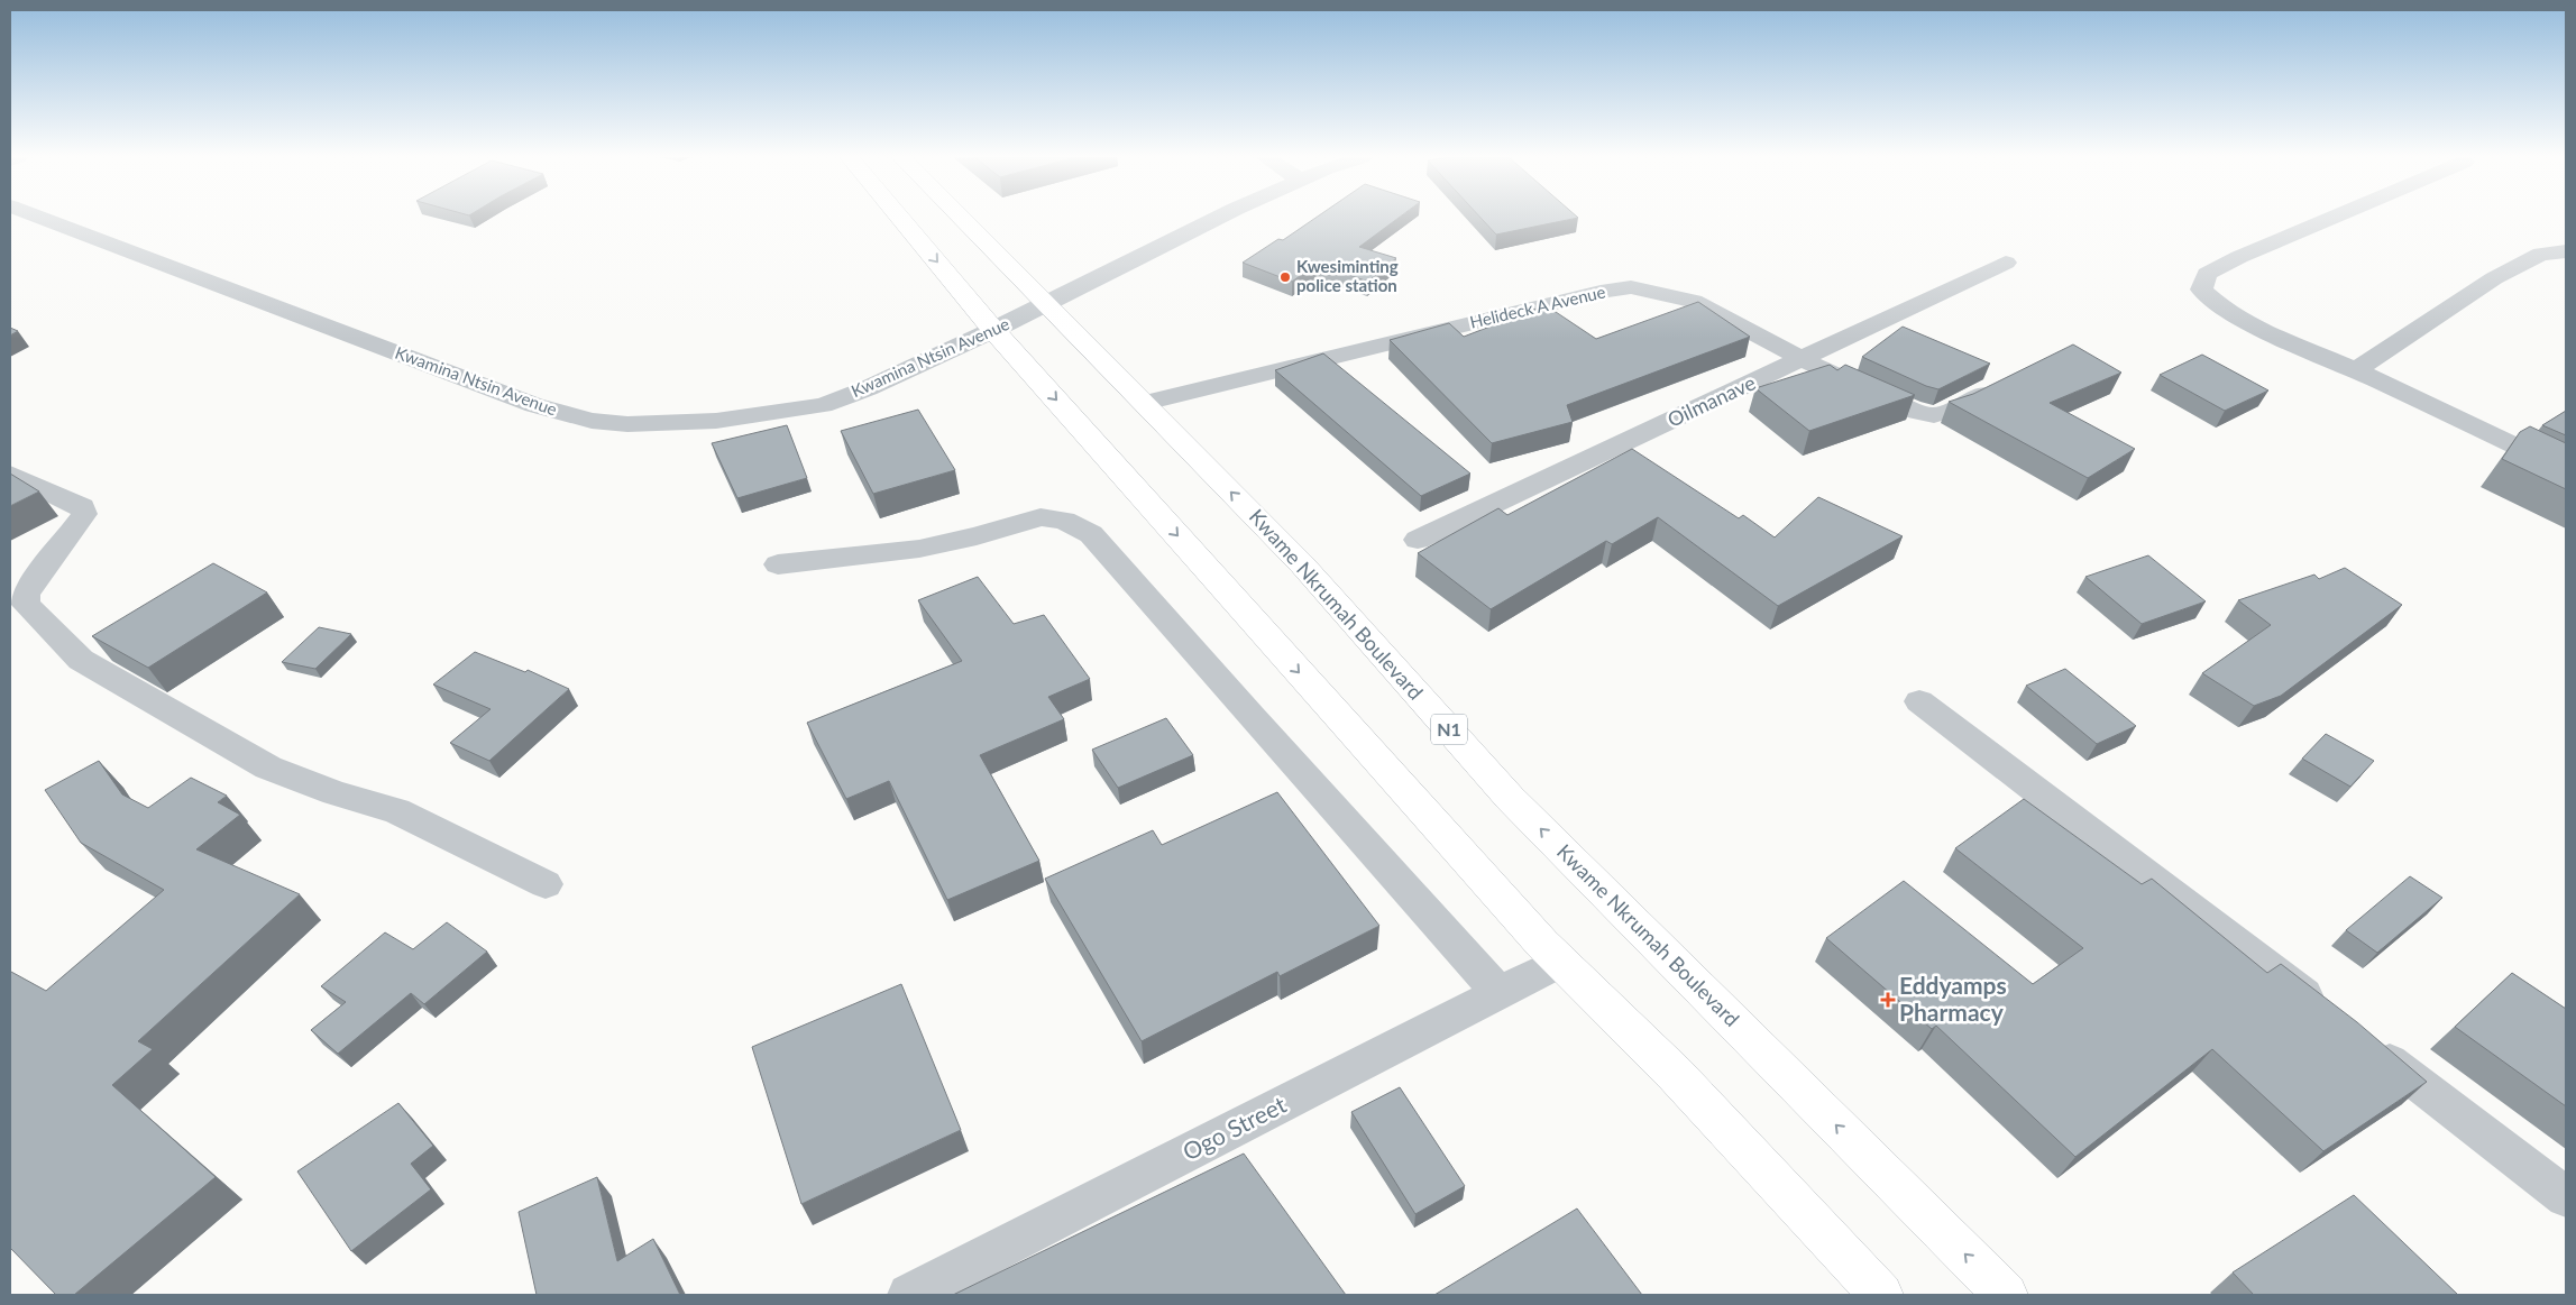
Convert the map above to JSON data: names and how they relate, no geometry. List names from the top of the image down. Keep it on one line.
{"streets":{"highway":["Kwame Nkrumah Boulevard","N1"],"street":["Helideck A Avenue","Kwamina Ntsin Avenue","Oilmanave","Ogo Street"]},"crossings":[["Helideck A Avenue","Oilmanave"],["Helideck A Avenue","Kwame Nkrumah Boulevard"],["Kwamina Ntsin Avenue","Kwame Nkrumah Boulevard"]],"places":{"other":["Kwesiminting police station"],"health":["Eddyamps Pharmacy"]}}
